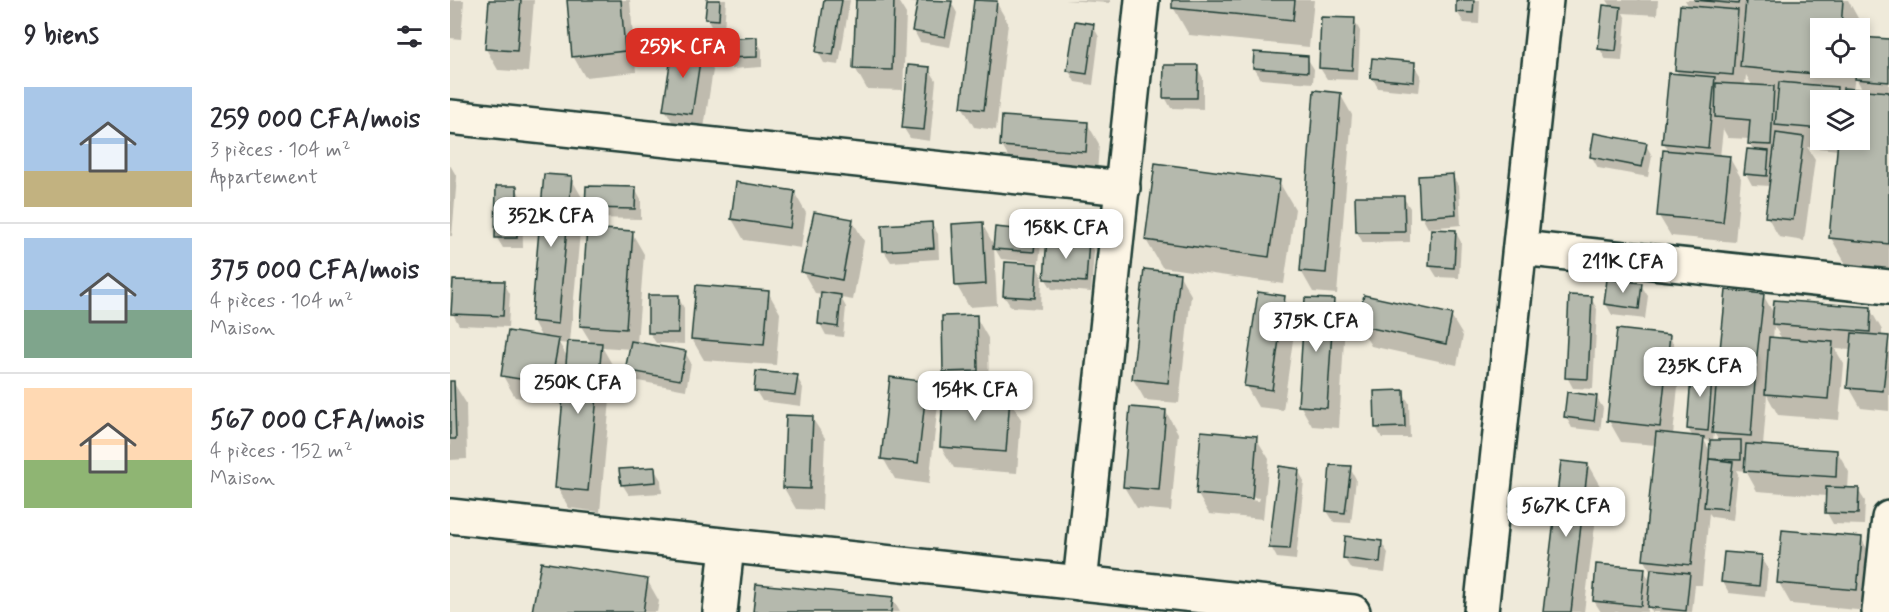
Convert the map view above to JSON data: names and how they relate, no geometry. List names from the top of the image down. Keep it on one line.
{"page":{"heading":"9 biens","price":["259K CFA","352K CFA","158K CFA","211K CFA","375K CFA","235K CFA","250K CFA","154K CFA","567K CFA"],"list":[{"name":"259 000 CFA/mois","note":"3 pièces · 104 m² · Appartement"},{"name":"375 000 CFA/mois","note":"4 pièces · 104 m² · Maison"},{"name":"567 000 CFA/mois","note":"4 pièces · 152 m² · Maison"}]}}
